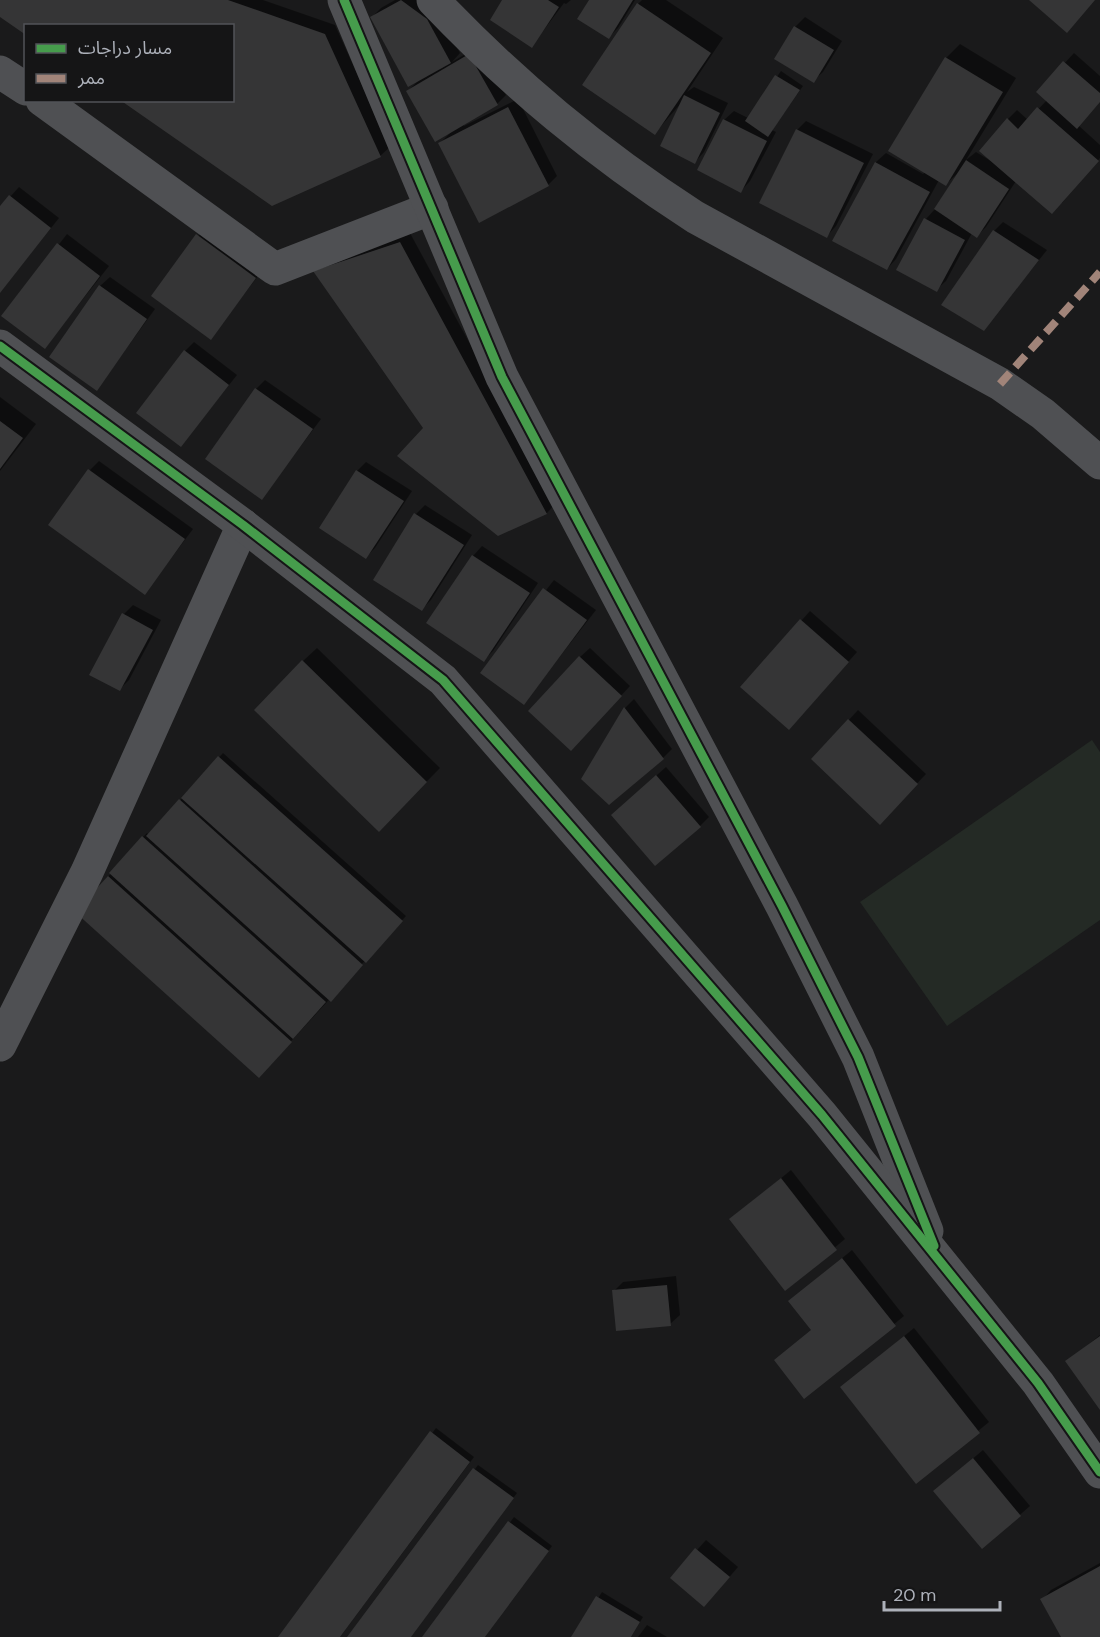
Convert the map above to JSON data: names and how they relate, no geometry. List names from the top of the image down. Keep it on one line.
{"legend":["مسار دراجات","ممر"],"scale_bar":"20 m"}
